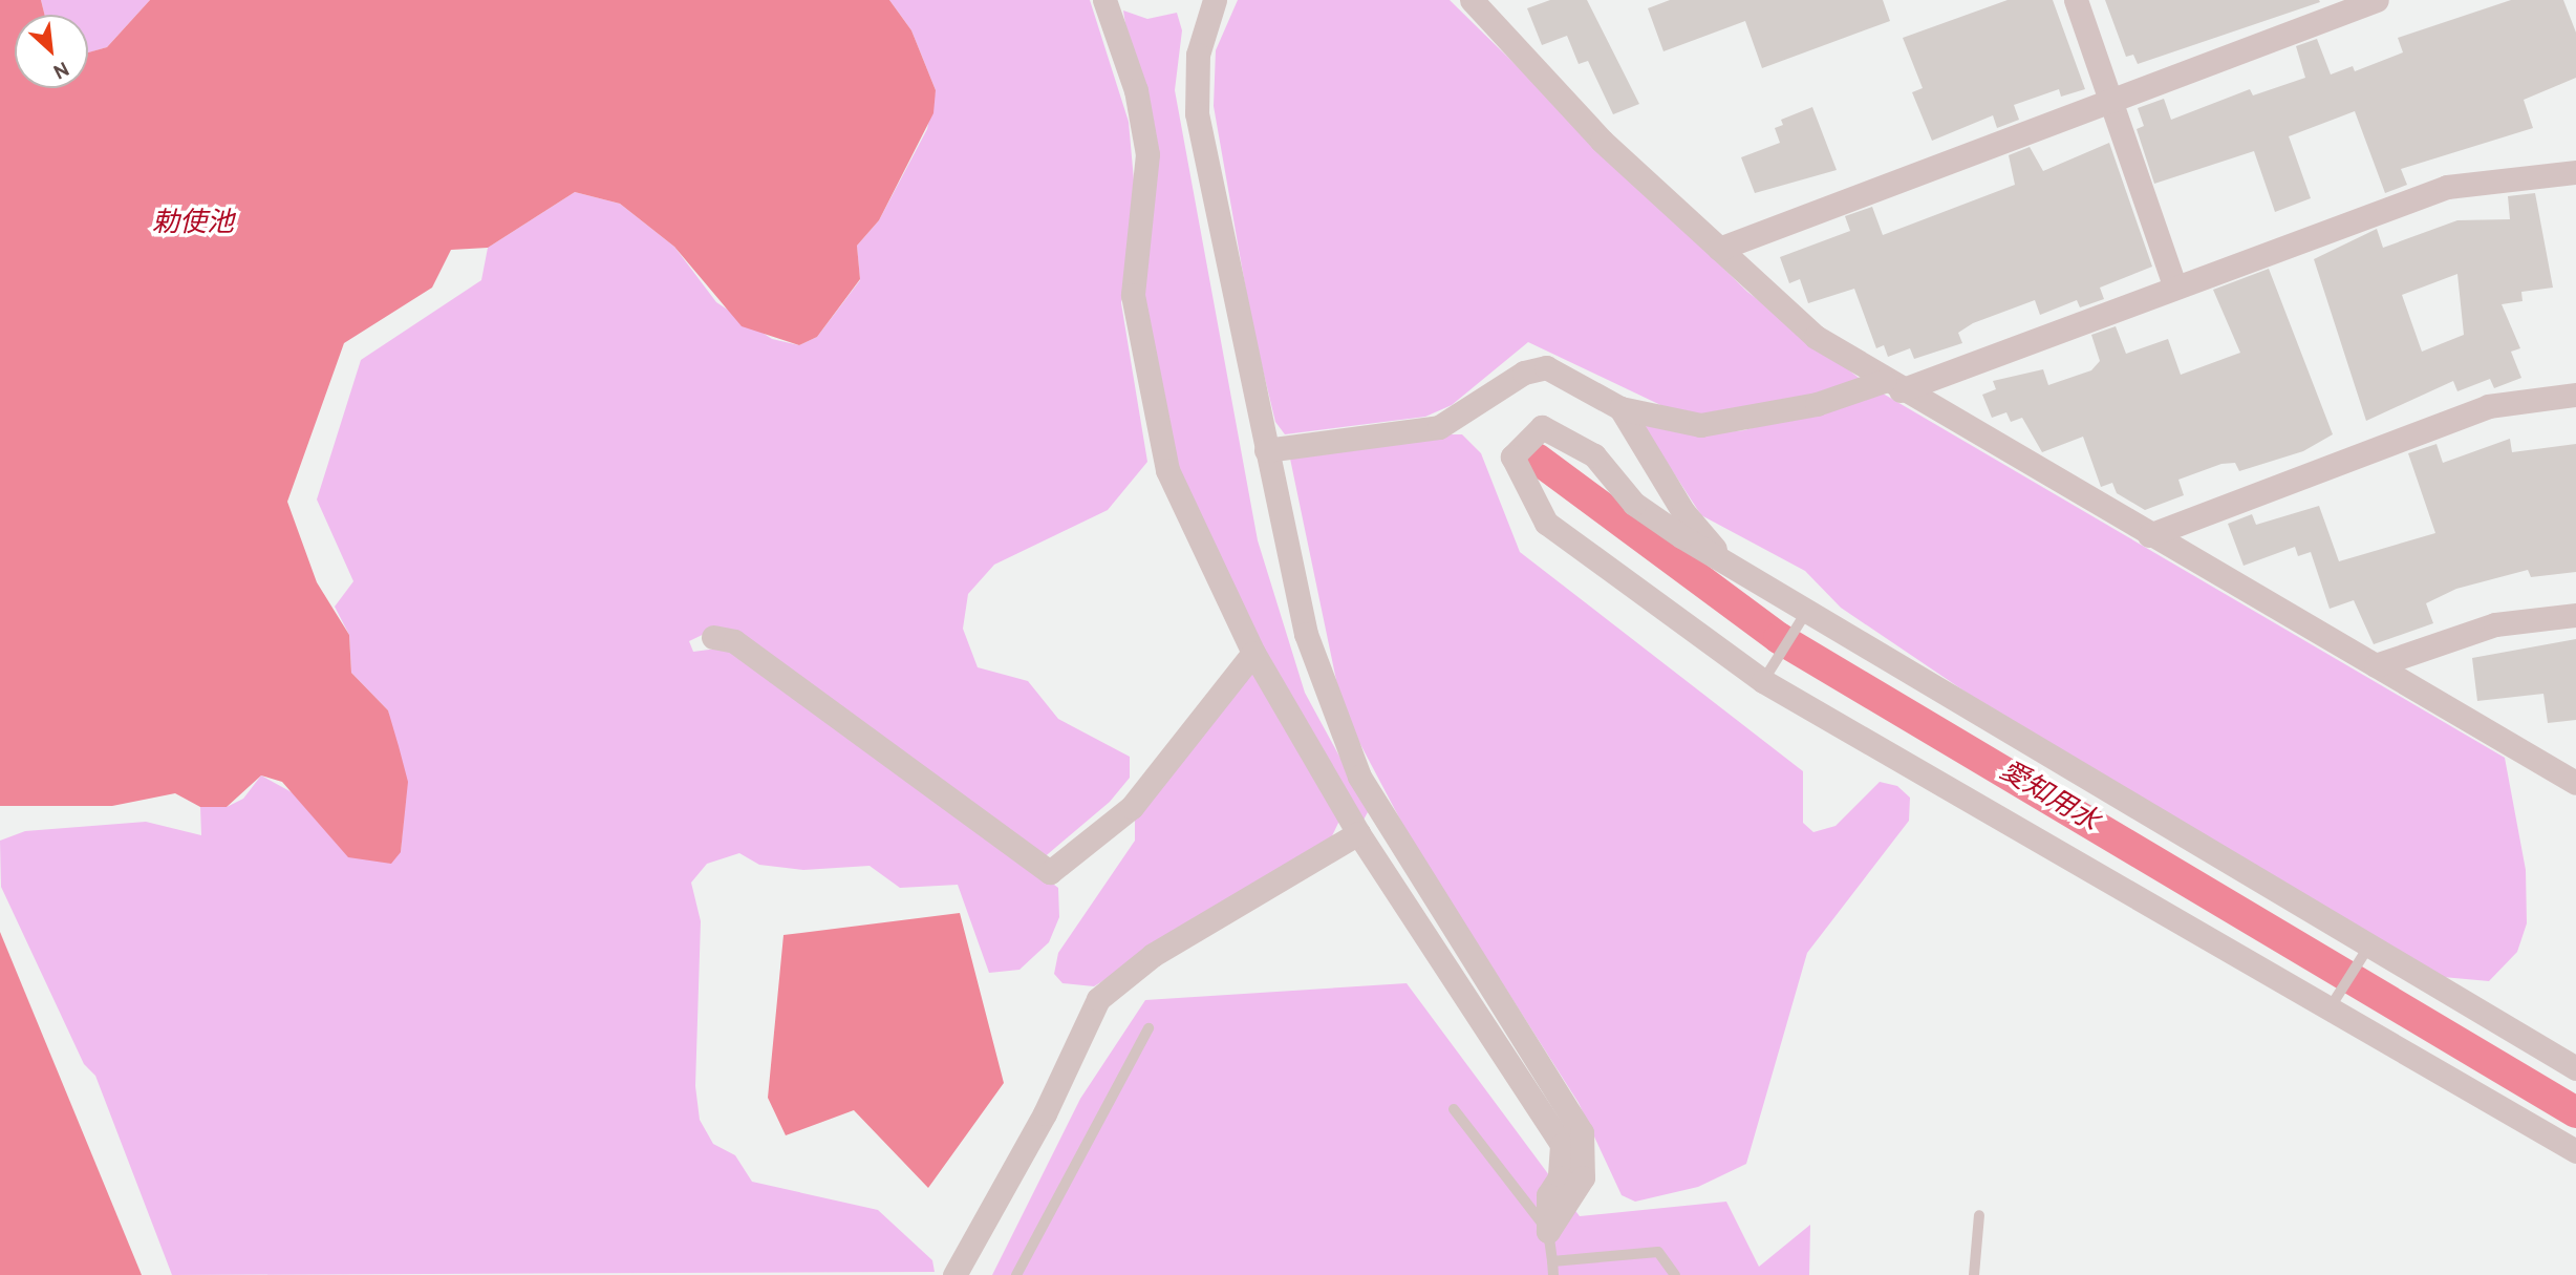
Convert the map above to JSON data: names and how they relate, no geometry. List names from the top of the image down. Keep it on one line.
{"water":["勅使池","愛知用水"],"north":"bottom right"}
